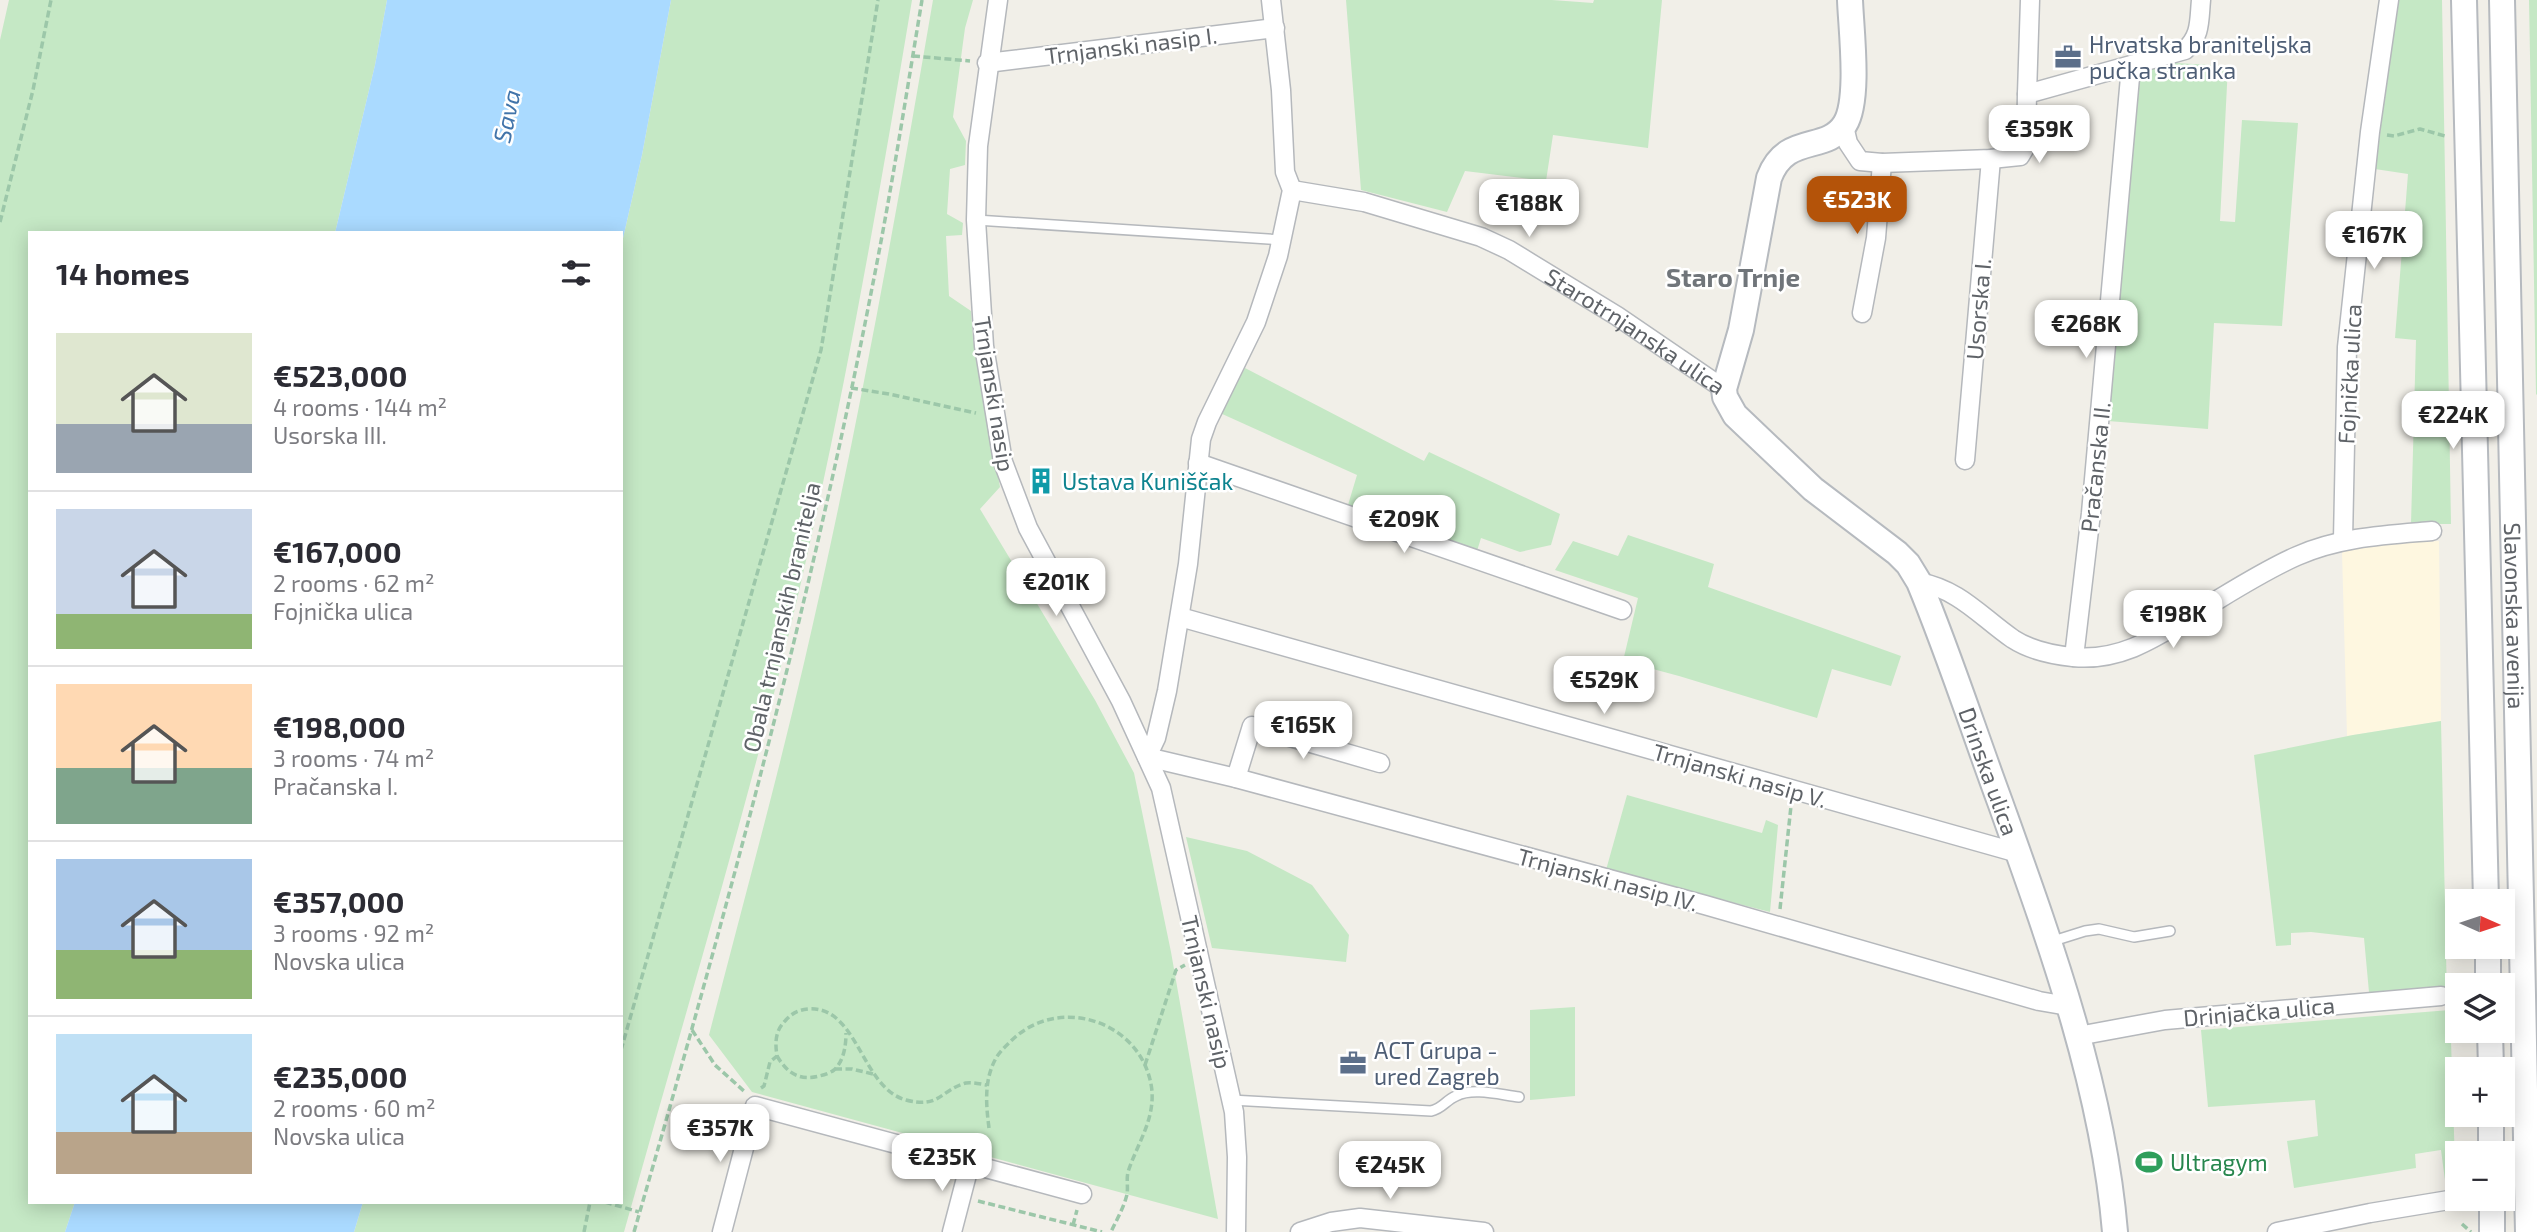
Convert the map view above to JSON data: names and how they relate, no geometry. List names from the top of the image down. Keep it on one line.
{"streets":{"main road":["Starotrnjanska ulica","Slavonska avenija","Drinska ulica"],"street":["Trnjanski nasip I.","Usorska I.","Fojnička ulica","Trnjanski nasip","Pračanska II.","Trnjanski nasip V.","Trnjanski nasip IV.","Drinjačka ulica"],"path":["Obala trnjanskih branitelja"]},"crossings":[["Trnjanski nasip I.","Trnjanski nasip"],["Starotrnjanska ulica","Drinska ulica"],["Trnjanski nasip","Trnjanski nasip IV."],["Drinska ulica","Trnjanski nasip V."],["Drinska ulica","Trnjanski nasip IV."],["Drinska ulica","Drinjačka ulica"]],"districts":["Staro Trnje"],"water":["Sava"],"places":{"office":["Hrvatska braniteljska pučka stranka","ACT Grupa - ured Zagreb"],"building":["Ustava Kuniščak"],"sports":["Ultragym"]},"north":"right","page":{"price":["€359K","€523K","€188K","€167K","€268K","€224K","€209K","€201K","€198K","€529K","€165K","€357K","€235K","€245K"],"heading":"14 homes","list":[{"name":"€523,000","note":"4 rooms · 144 m² · Usorska III."},{"name":"€167,000","note":"2 rooms · 62 m² · Fojnička ulica"},{"name":"€198,000","note":"3 rooms · 74 m² · Pračanska I."},{"name":"€357,000","note":"3 rooms · 92 m² · Novska ulica"},{"name":"€235,000","note":"2 rooms · 60 m² · Novska ulica"}],"map_buttons":["+","−"]}}
